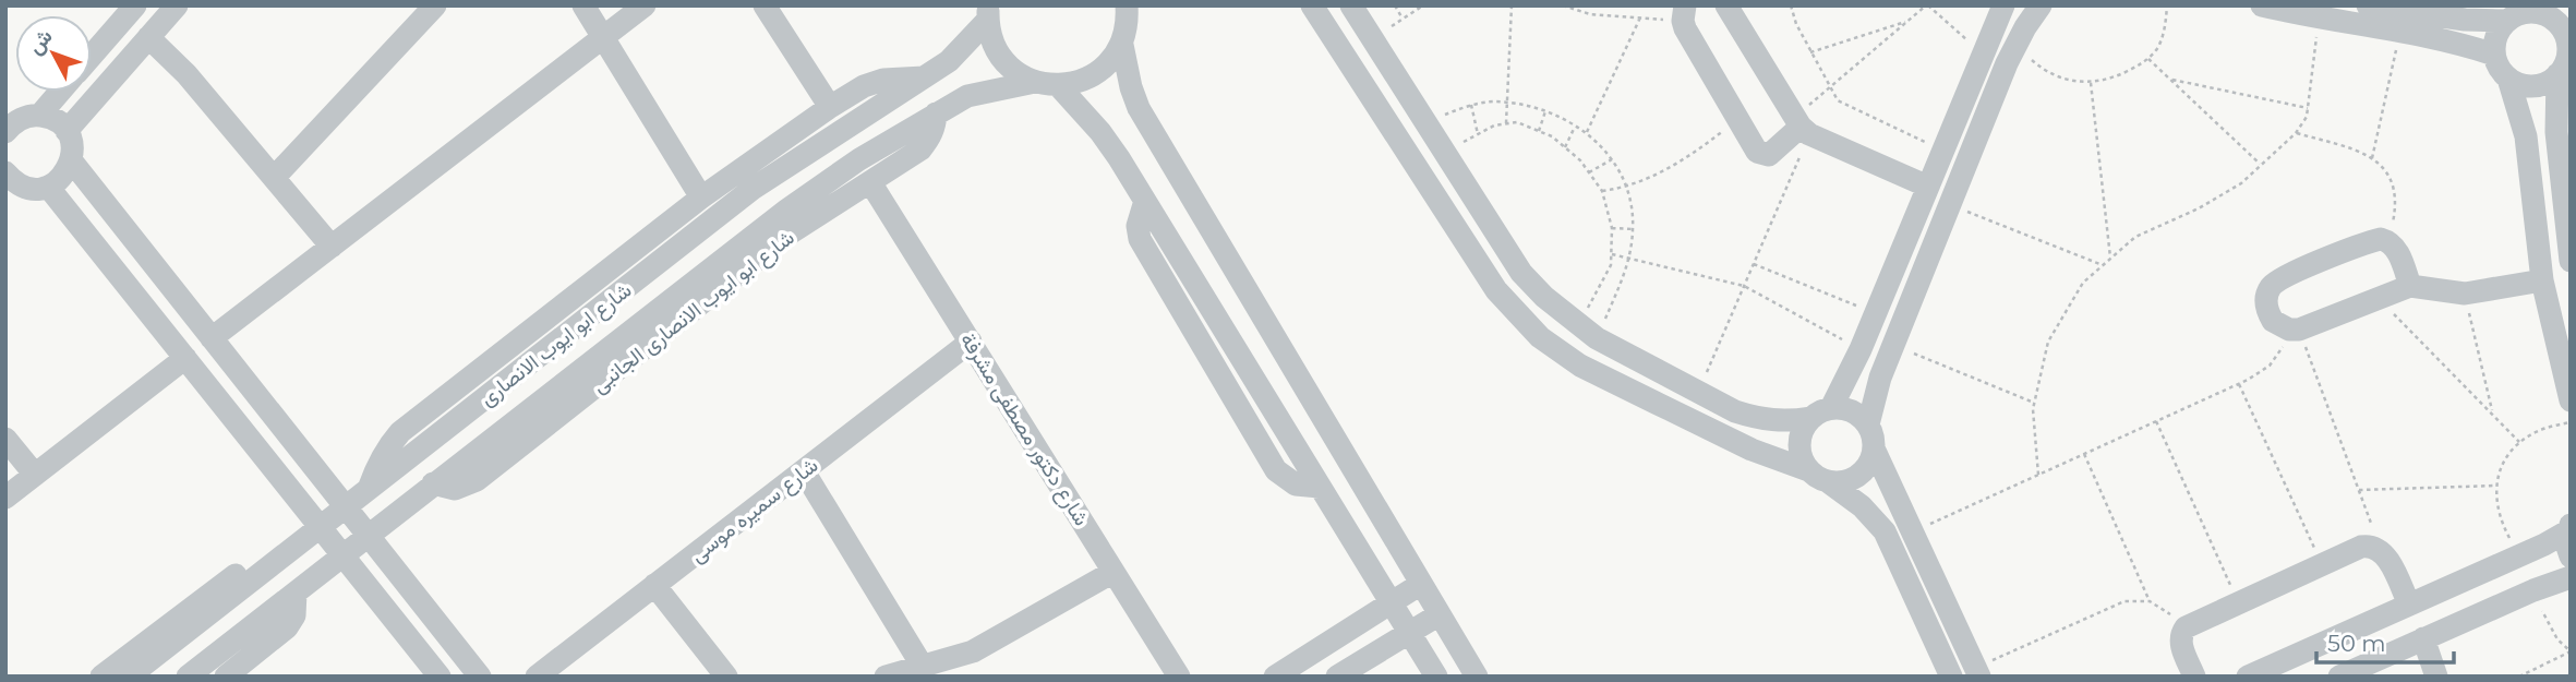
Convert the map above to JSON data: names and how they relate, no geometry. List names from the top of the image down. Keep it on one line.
{"streets":{"street":["شارع ابو ايوب الانصارى الجانبى","شارع ابو ايوب الانصارى","شارع دكتور مصطفى مشرفة","شارع سميره موسى"]},"crossings":[["شارع ابو ايوب الانصارى الجانبى","شارع ابو ايوب الانصارى"],["شارع ابو ايوب الانصارى الجانبى","شارع دكتور مصطفى مشرفة"],["شارع دكتور مصطفى مشرفة","شارع سميره موسى"]],"scale_bar":"50 m","north":"top left"}
